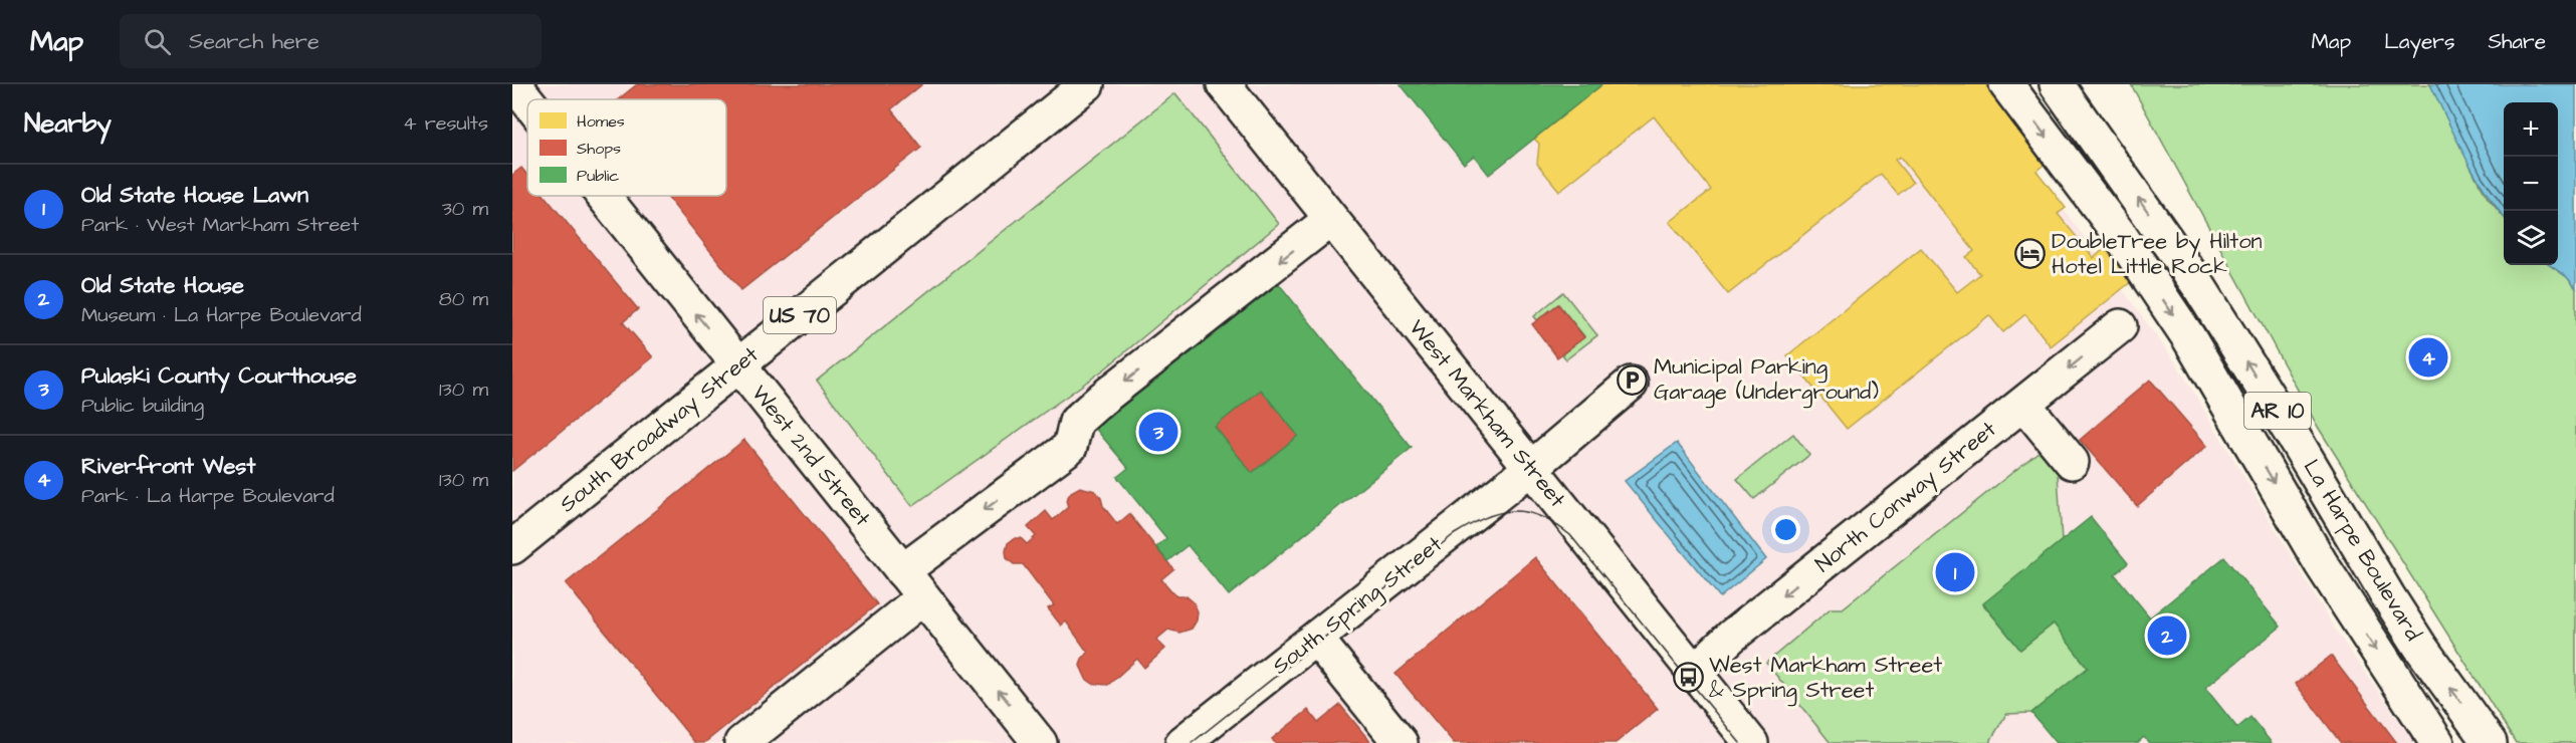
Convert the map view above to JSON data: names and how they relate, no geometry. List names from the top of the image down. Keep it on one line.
{"streets":{"main road":["US 70","AR 10","West Markham Street","South Broadway Street","West 2nd Street","North Conway Street","La Harpe Boulevard","South Spring Street"]},"crossings":[["West Markham Street","North Conway Street"],["West Markham Street","South Spring Street"],["South Broadway Street","West 2nd Street"]],"one_way":["West 2nd Street","North Conway Street"],"places":{"hotel":["DoubleTree by Hilton Hotel Little Rock"],"parking":["Municipal Parking Garage (Underground)"],"bus stop":["West Markham Street & Spring Street"]},"legend":["Homes","Shops","Public"],"page":{"header":"Map","search":"Search here","nav":["Map","Layers","Share"],"heading":["Nearby","4 results"],"map_buttons":["+","−"],"list":[{"mark":"1","name":"Old State House Lawn","note":"Park · West Markham Street","value":"30 m"},{"mark":"2","name":"Old State House","note":"Museum · La Harpe Boulevard","value":"80 m"},{"mark":"3","name":"Pulaski County Courthouse","note":"Public building","value":"130 m"},{"mark":"4","name":"Riverfront West","note":"Park · La Harpe Boulevard","value":"130 m"}],"pins":["4","3","1","2"]}}
